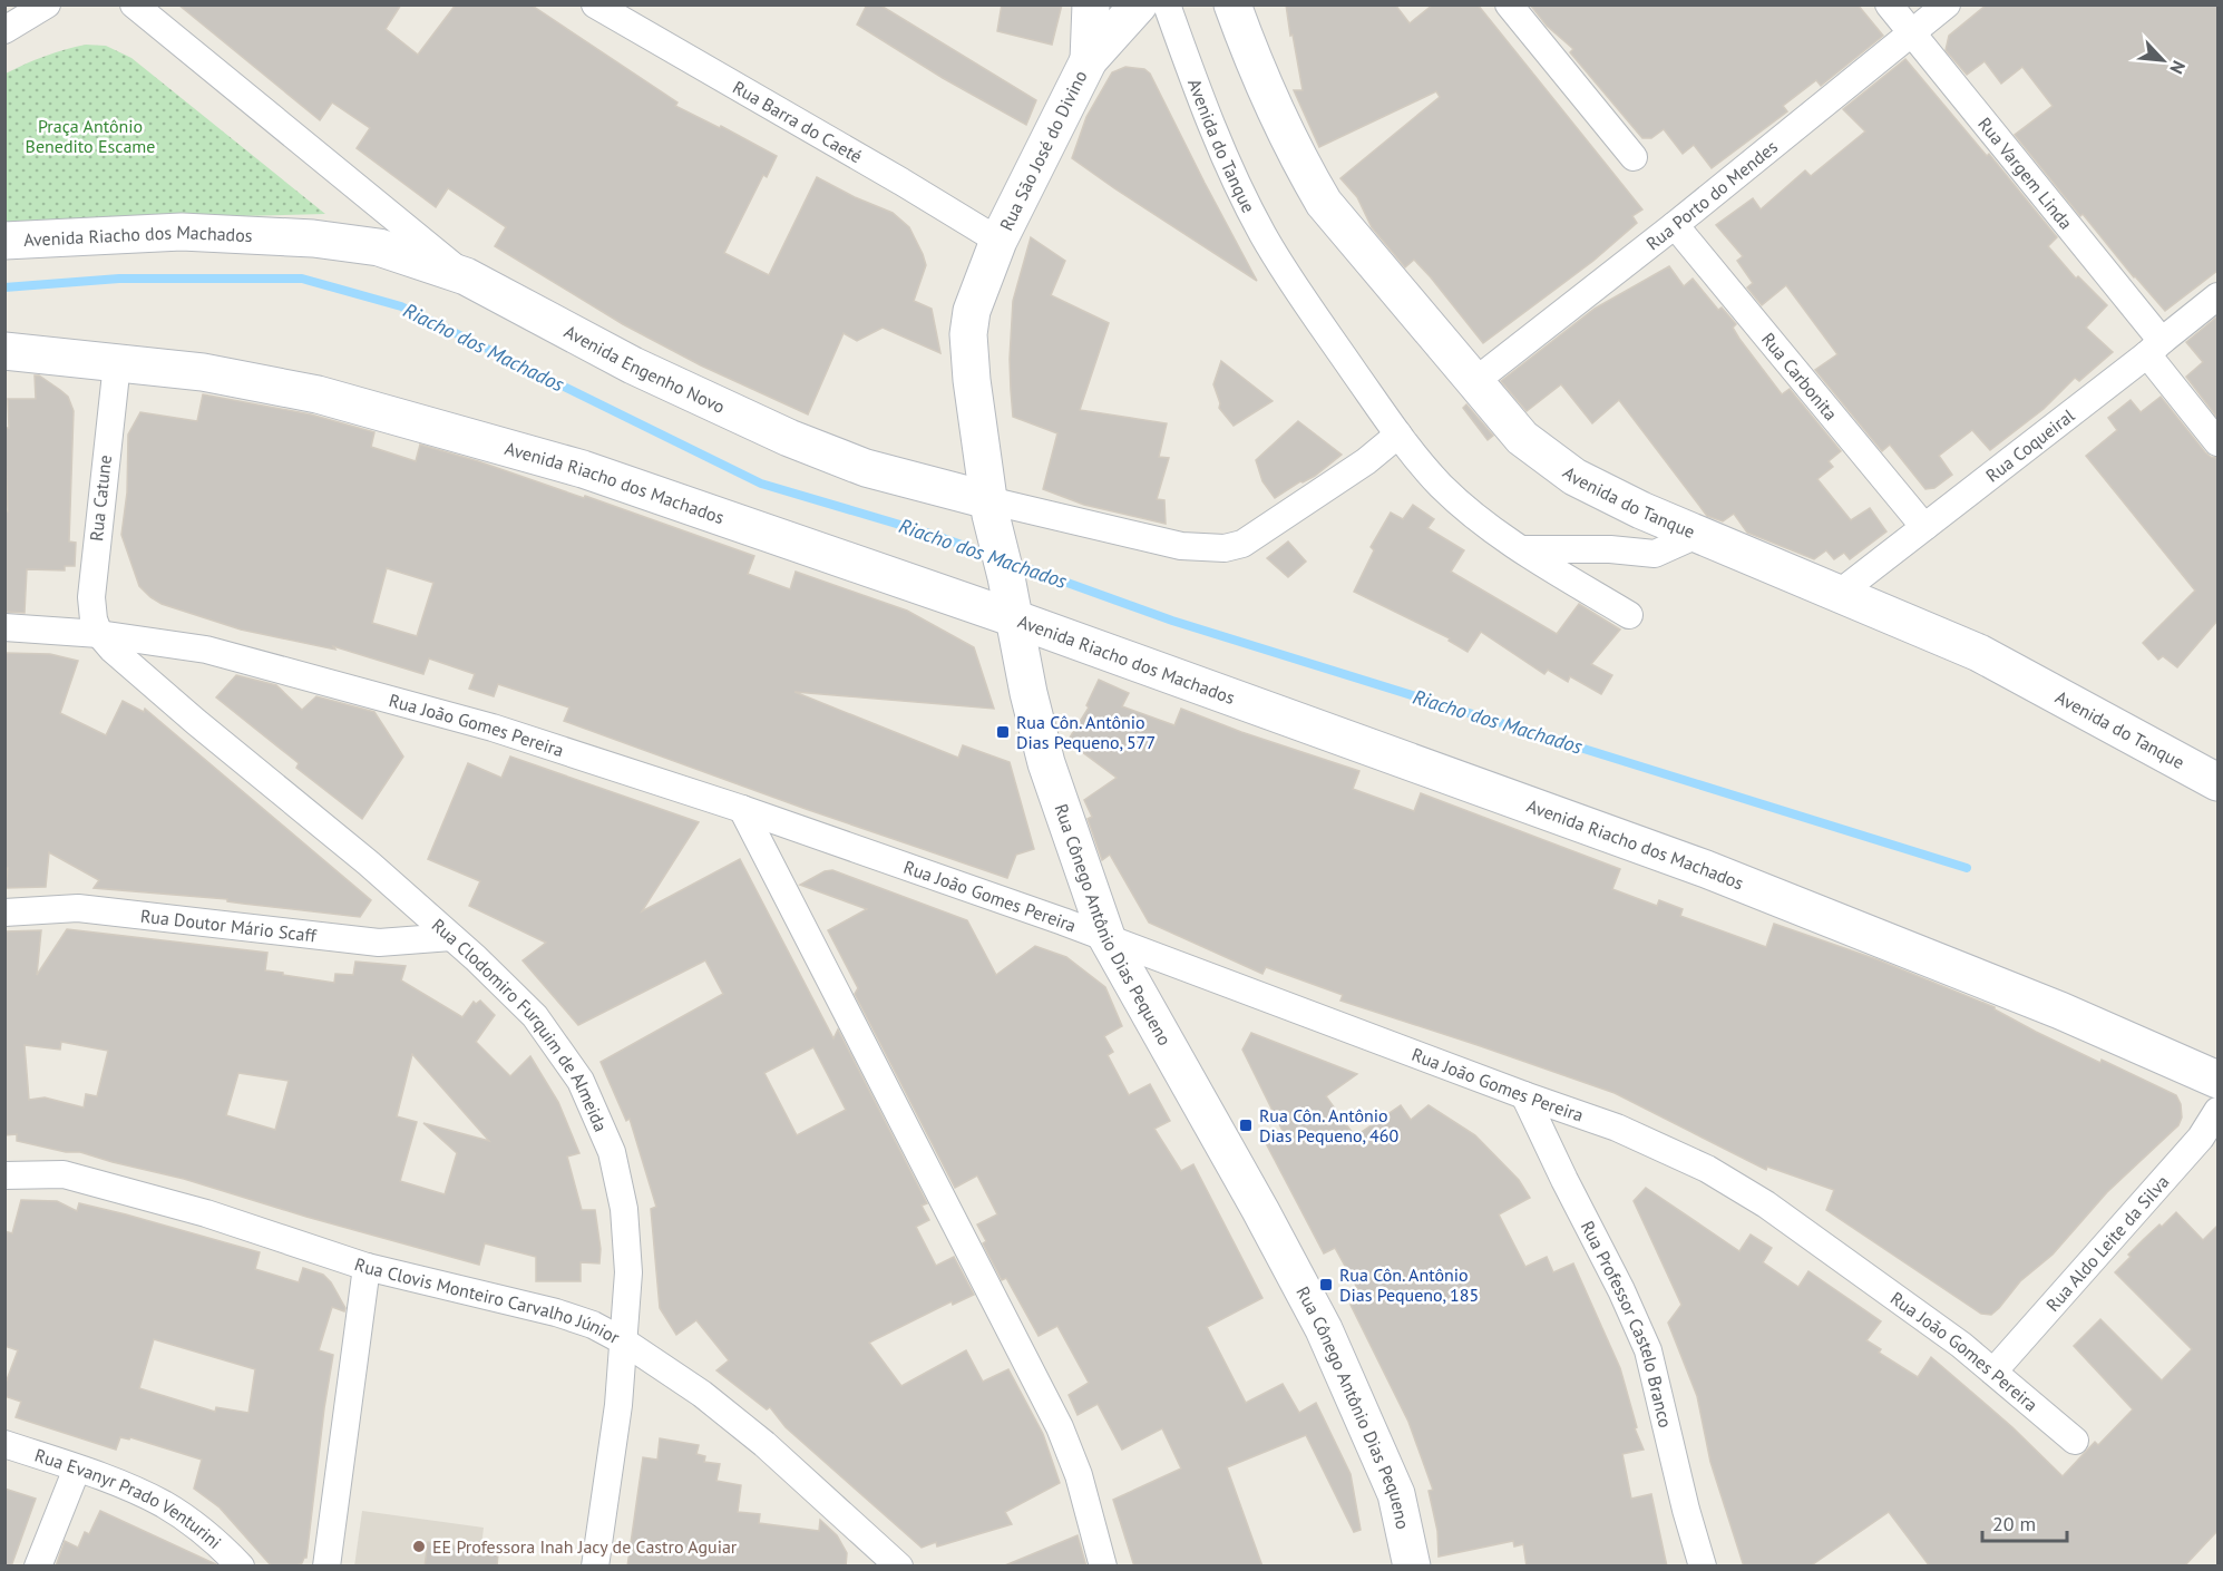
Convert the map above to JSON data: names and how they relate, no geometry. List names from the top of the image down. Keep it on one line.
{"streets":{"main road":["Avenida do Tanque","Rua São José do Divino","Avenida Riacho dos Machados","Avenida Engenho Novo","Rua Cônego Antônio Dias Pequeno"],"street":["Rua Barra do Caeté","Rua Vargem Linda","Rua Porto do Mendes","Rua Carbonita","Rua Coqueiral","Rua Catune","Rua João Gomes Pereira","Rua Doutor Mário Scaff","Rua Clodomiro Furquim de Almeida","Rua Aldo Leite da Silva","Rua Clovis Monteiro Carvalho Júnior","Rua Professor Castelo Branco","Rua Evanyr Prado Venturini"]},"crossings":[["Rua Barra do Caeté","Rua São José do Divino"],["Rua Barra do Caeté","Rua Cônego Antônio Dias Pequeno"],["Avenida do Tanque","Rua Porto do Mendes"],["Avenida do Tanque","Avenida Engenho Novo"],["Avenida do Tanque","Rua Coqueiral"],["Rua São José do Divino","Rua Cônego Antônio Dias Pequeno"],["Rua Vargem Linda","Rua Porto do Mendes"],["Rua Vargem Linda","Rua Coqueiral"],["Rua Porto do Mendes","Rua Carbonita"],["Avenida Riacho dos Machados","Avenida Engenho Novo"],["Avenida Riacho dos Machados","Rua Catune"],["Avenida Riacho dos Machados","Rua Cônego Antônio Dias Pequeno"],["Avenida Engenho Novo","Rua Cônego Antônio Dias Pequeno"],["Rua Carbonita","Rua Coqueiral"],["Rua Catune","Rua João Gomes Pereira"],["Rua Catune","Rua Clodomiro Furquim de Almeida"],["Rua João Gomes Pereira","Rua Cônego Antônio Dias Pequeno"],["Rua João Gomes Pereira","Rua Clodomiro Furquim de Almeida"],["Rua João Gomes Pereira","Rua Aldo Leite da Silva"],["Rua João Gomes Pereira","Rua Professor Castelo Branco"],["Rua Doutor Mário Scaff","Rua Clodomiro Furquim de Almeida"],["Rua Clodomiro Furquim de Almeida","Rua Clovis Monteiro Carvalho Júnior"]],"water":["Riacho dos Machados"],"parks":["Praça Antônio Benedito Escame"],"places":{"transit":["Rua Côn. Antônio Dias Pequeno, 577","Rua Côn. Antônio Dias Pequeno, 460","Rua Côn. Antônio Dias Pequeno, 185"],"other":["EE Professora Inah Jacy de Castro Aguiar"]},"scale_bar":"20 m","north":"bottom right"}
